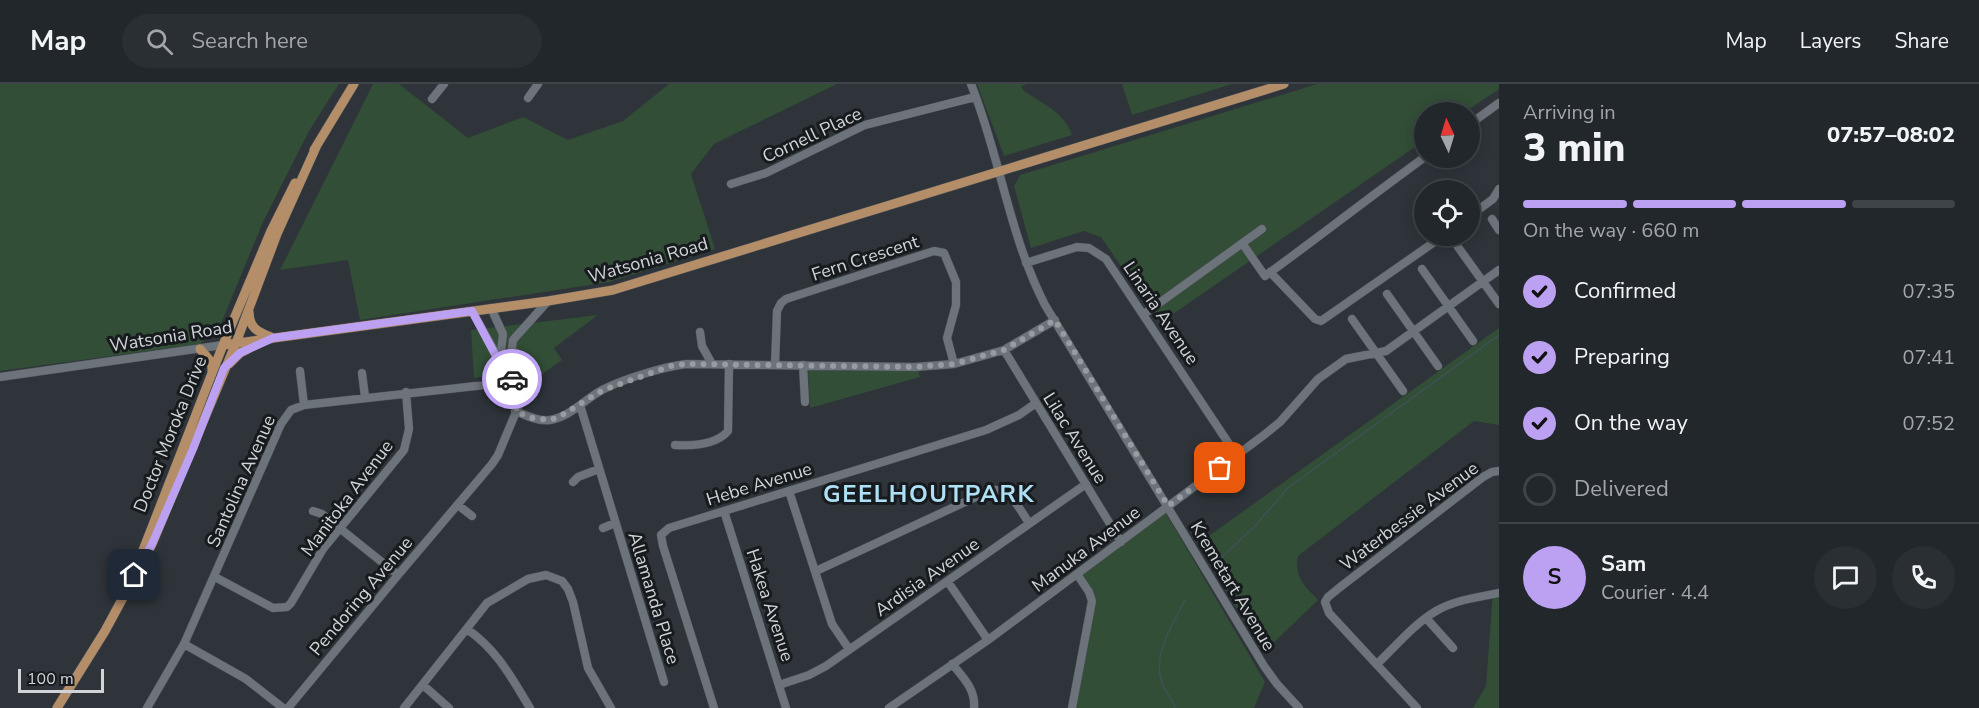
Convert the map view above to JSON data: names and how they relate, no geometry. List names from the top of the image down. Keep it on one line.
{"streets":{"main road":["Watsonia Road","Doctor Moroka Drive"],"street":["Cornell Place","Fern Crescent","Linaria Avenue","Lilac Avenue","Santolina Avenue","Hebe Avenue","Manitoka Avenue","Waterbessie Avenue","Manuka Avenue","Ardisia Avenue","Kremetart Avenue","Pendoring Avenue","Allamanda Place","Hakea Avenue"]},"crossings":[["Cornell Place","Kremetart Avenue"],["Watsonia Road","Doctor Moroka Drive"],["Watsonia Road","Kremetart Avenue"],["Linaria Avenue","Manuka Avenue"],["Linaria Avenue","Kremetart Avenue"],["Lilac Avenue","Hebe Avenue"],["Lilac Avenue","Manuka Avenue"],["Lilac Avenue","Ardisia Avenue"],["Santolina Avenue","Manitoka Avenue"],["Hebe Avenue","Hakea Avenue"],["Manuka Avenue","Kremetart Avenue"],["Ardisia Avenue","Hakea Avenue"]],"districts":["GEELHOUTPARK"],"scale_bar":"100 m","north":"top","page":{"header":"Map","search":"Search here","nav":["Map","Layers","Share"],"heading":["3 min","Arriving in","07:57–08:02"],"panel":["Sam","Courier · 4.4"],"bar":"On the way · 660 m","list":[["Confirmed","07:35"],["Preparing","07:41"],["On the way","07:52"],"Delivered"],"round":"S","scale":"100 m"}}
